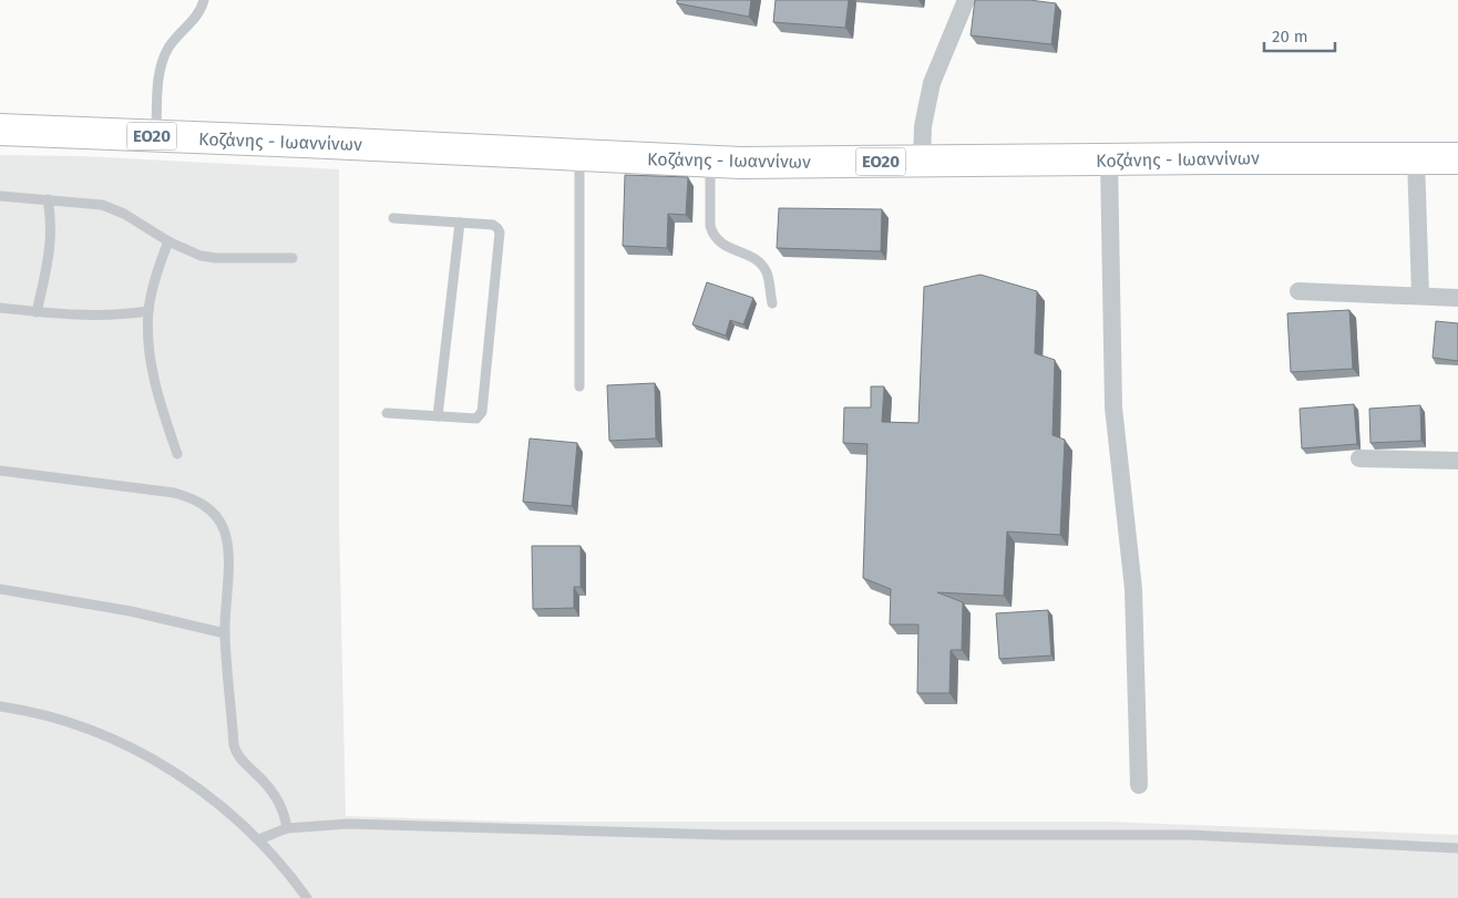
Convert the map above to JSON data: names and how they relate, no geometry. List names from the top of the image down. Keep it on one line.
{"streets":{"highway":["ΕΟ20","Κοζάνης - Ιωαννίνων"]},"scale_bar":"20 m"}
